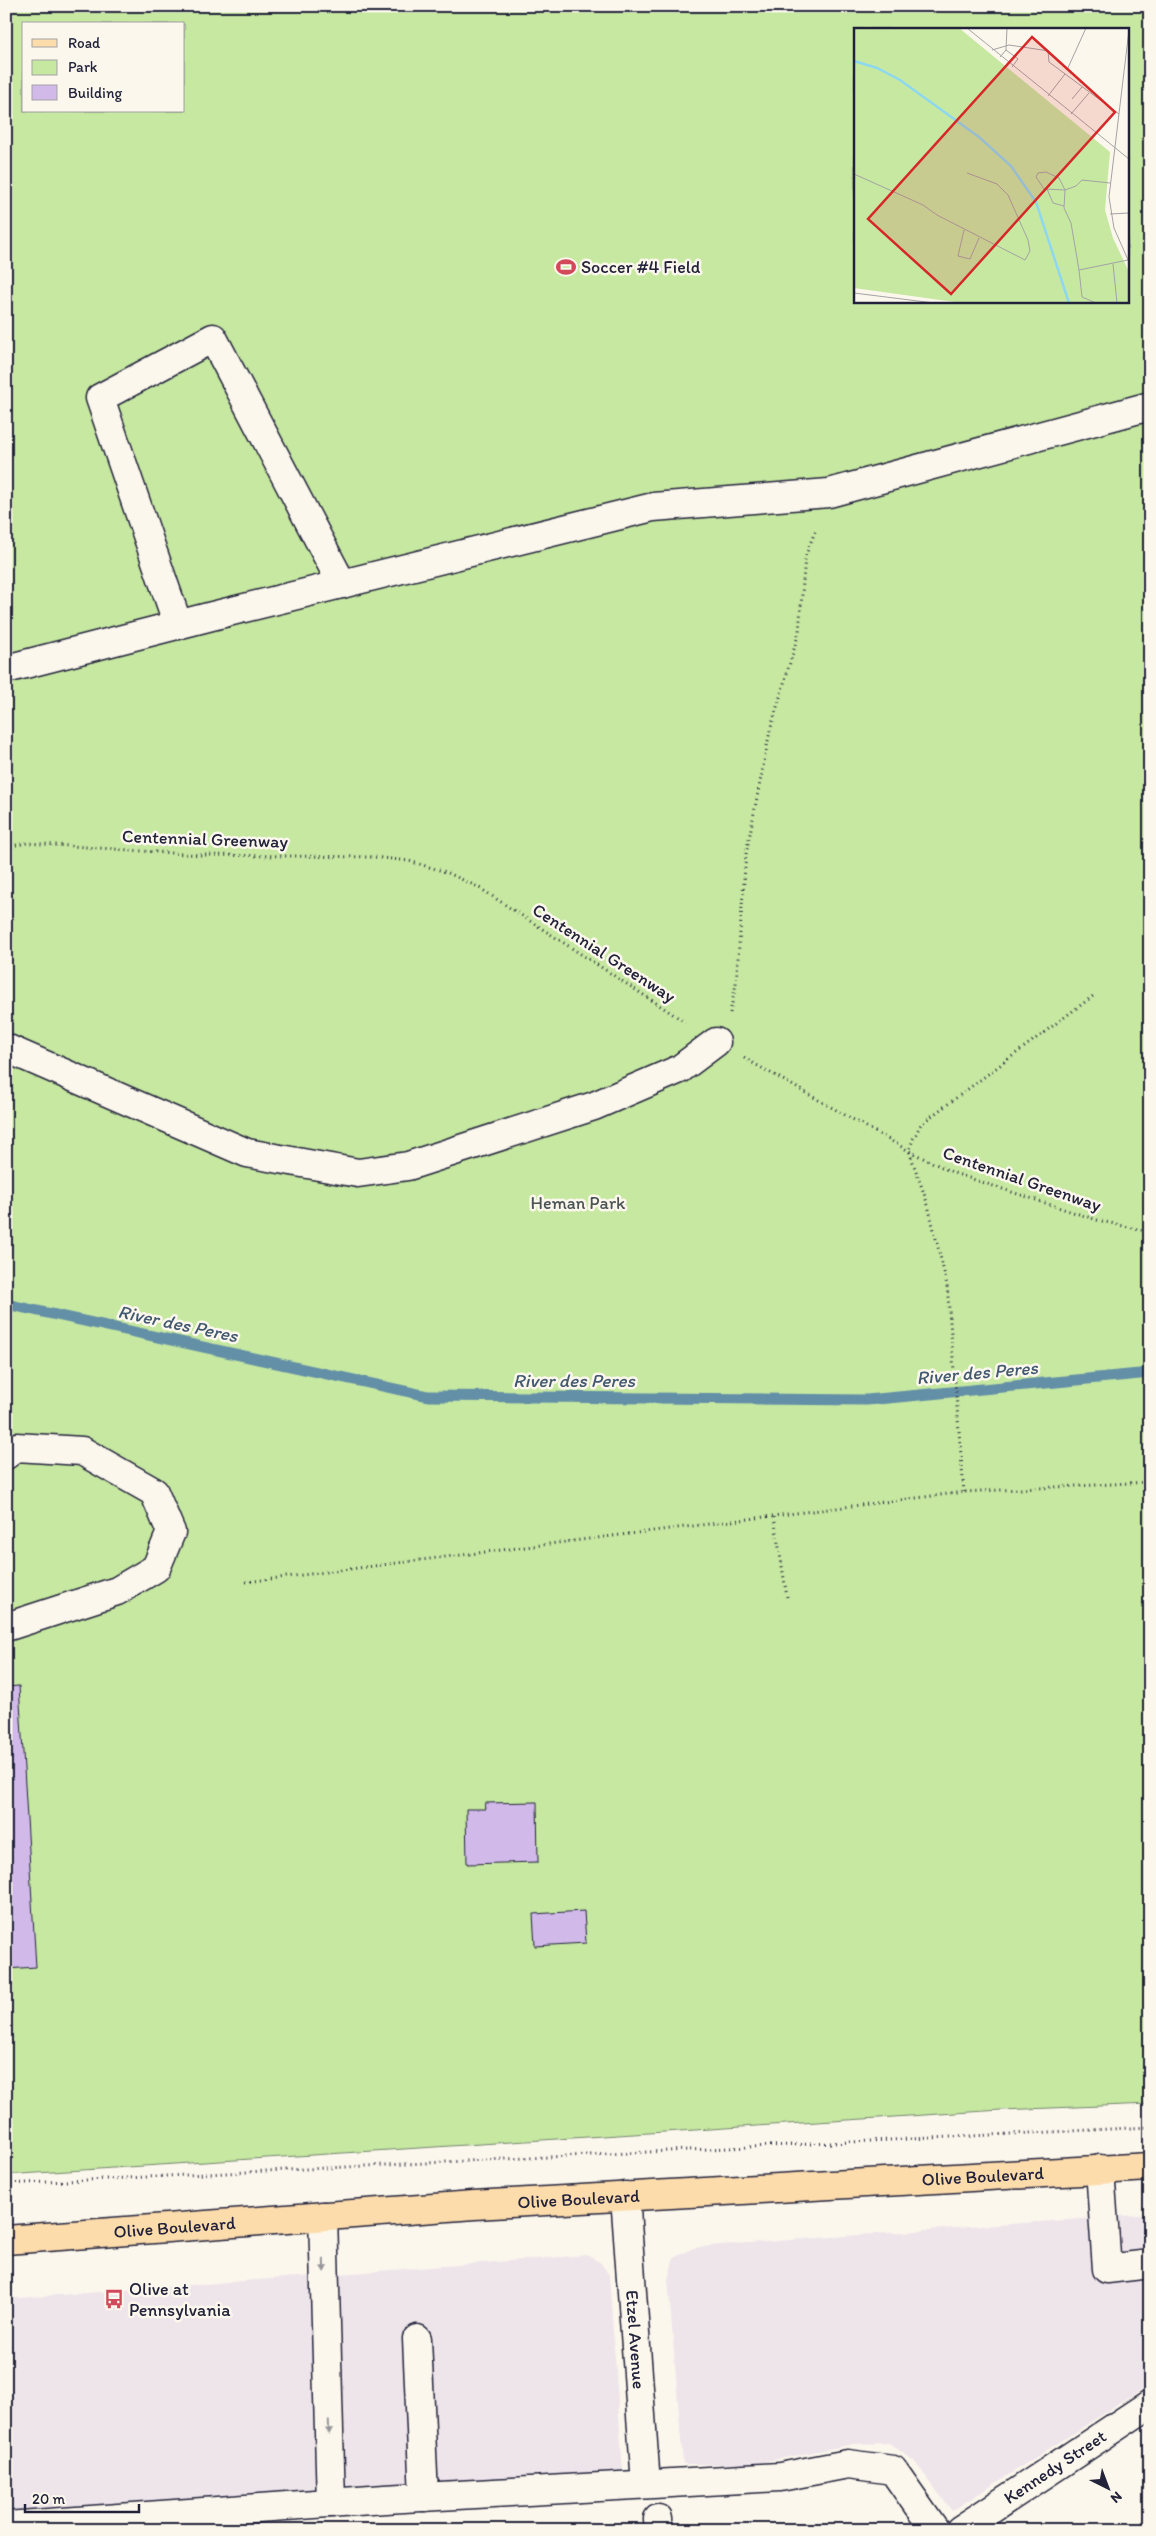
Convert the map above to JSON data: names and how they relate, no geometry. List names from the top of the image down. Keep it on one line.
{"streets":{"main road":["Olive Boulevard"],"street":["Etzel Avenue","Kennedy Street"],"path":["Centennial Greenway"]},"crossings":[["Olive Boulevard","Etzel Avenue"]],"water":["River des Peres"],"parks":["Heman Park"],"places":{"sports":["Soccer #4 Field"],"bus stop":["Olive at Pennsylvania"]},"legend":["Road","Park","Building"],"scale_bar":"20 m","north":"bottom right"}
